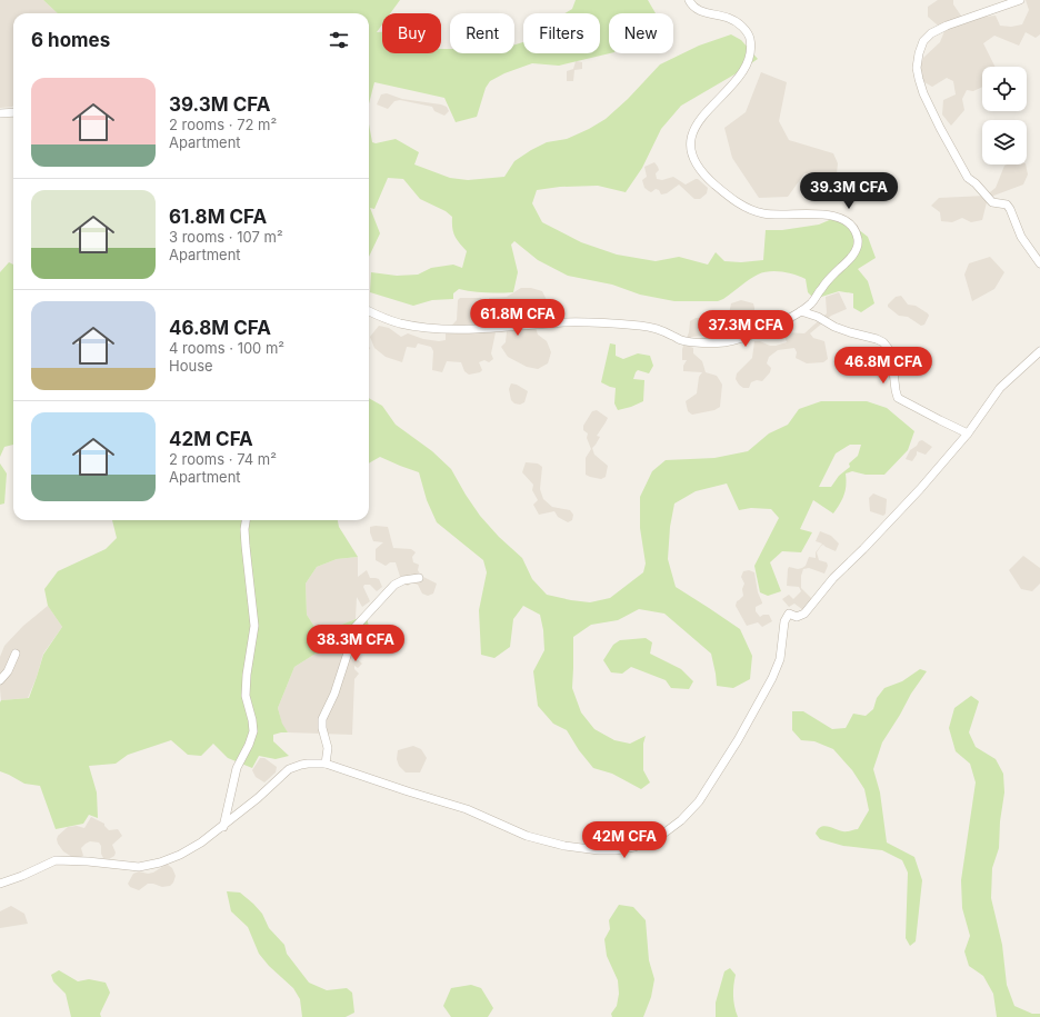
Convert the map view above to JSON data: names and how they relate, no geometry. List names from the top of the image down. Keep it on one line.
{"page":{"chip":["Buy","Rent","Filters","New"],"heading":"6 homes","list":[{"name":"39.3M CFA","note":"2 rooms · 72 m² · Apartment"},{"name":"61.8M CFA","note":"3 rooms · 107 m² · Apartment"},{"name":"46.8M CFA","note":"4 rooms · 100 m² · House"},{"name":"42M CFA","note":"2 rooms · 74 m² · Apartment"}],"price":["39.3M CFA","61.8M CFA","37.3M CFA","46.8M CFA","38.3M CFA","42M CFA"]}}
